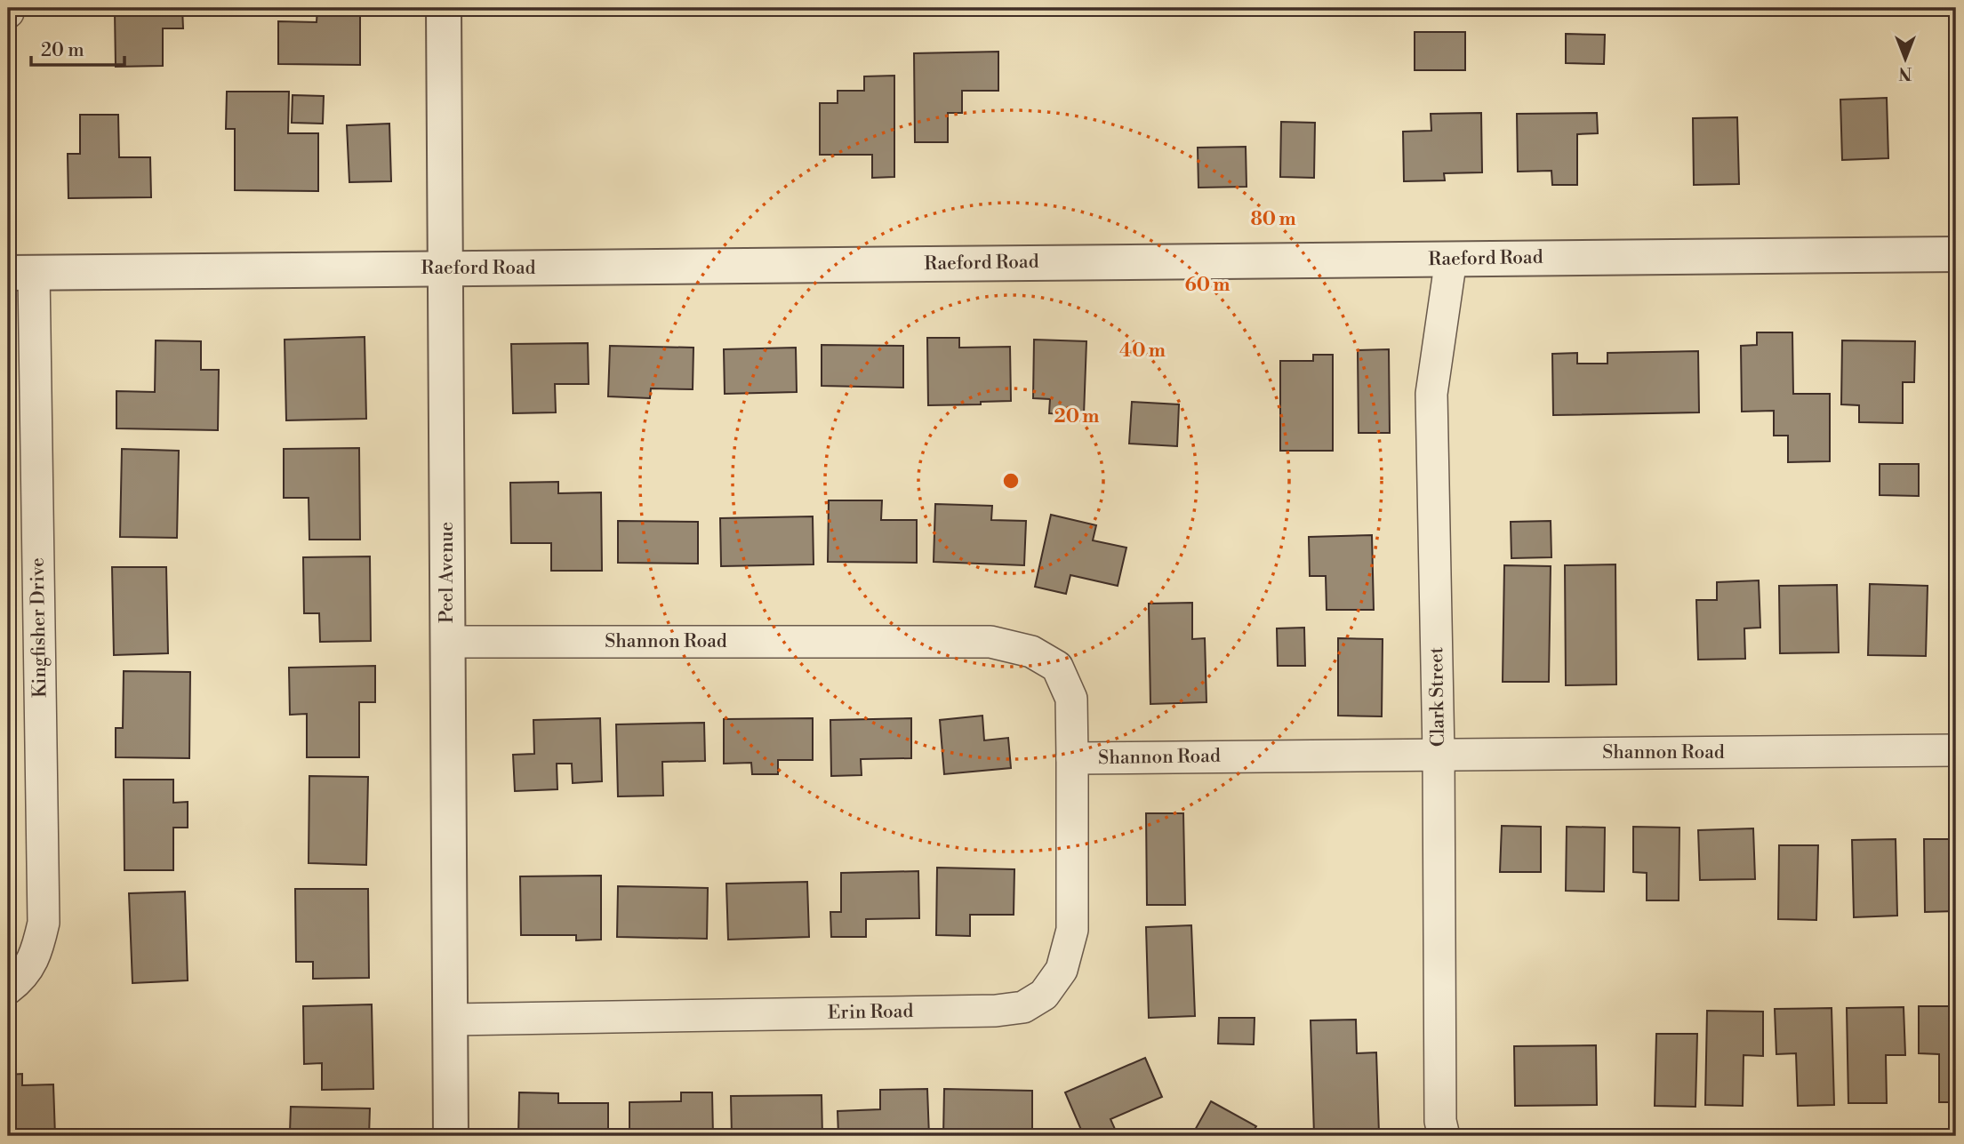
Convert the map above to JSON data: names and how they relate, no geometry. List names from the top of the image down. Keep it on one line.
{"streets":{"street":["Raeford Road","Peel Avenue","Kingfisher Drive","Shannon Road","Clark Street","Erin Road"]},"crossings":[["Raeford Road","Peel Avenue"],["Raeford Road","Kingfisher Drive"],["Raeford Road","Clark Street"],["Peel Avenue","Shannon Road"],["Peel Avenue","Erin Road"],["Shannon Road","Clark Street"],["Shannon Road","Erin Road"]],"scale_bar":"20 m","north":"bottom","rings":["80 m","60 m","40 m","20 m"]}
